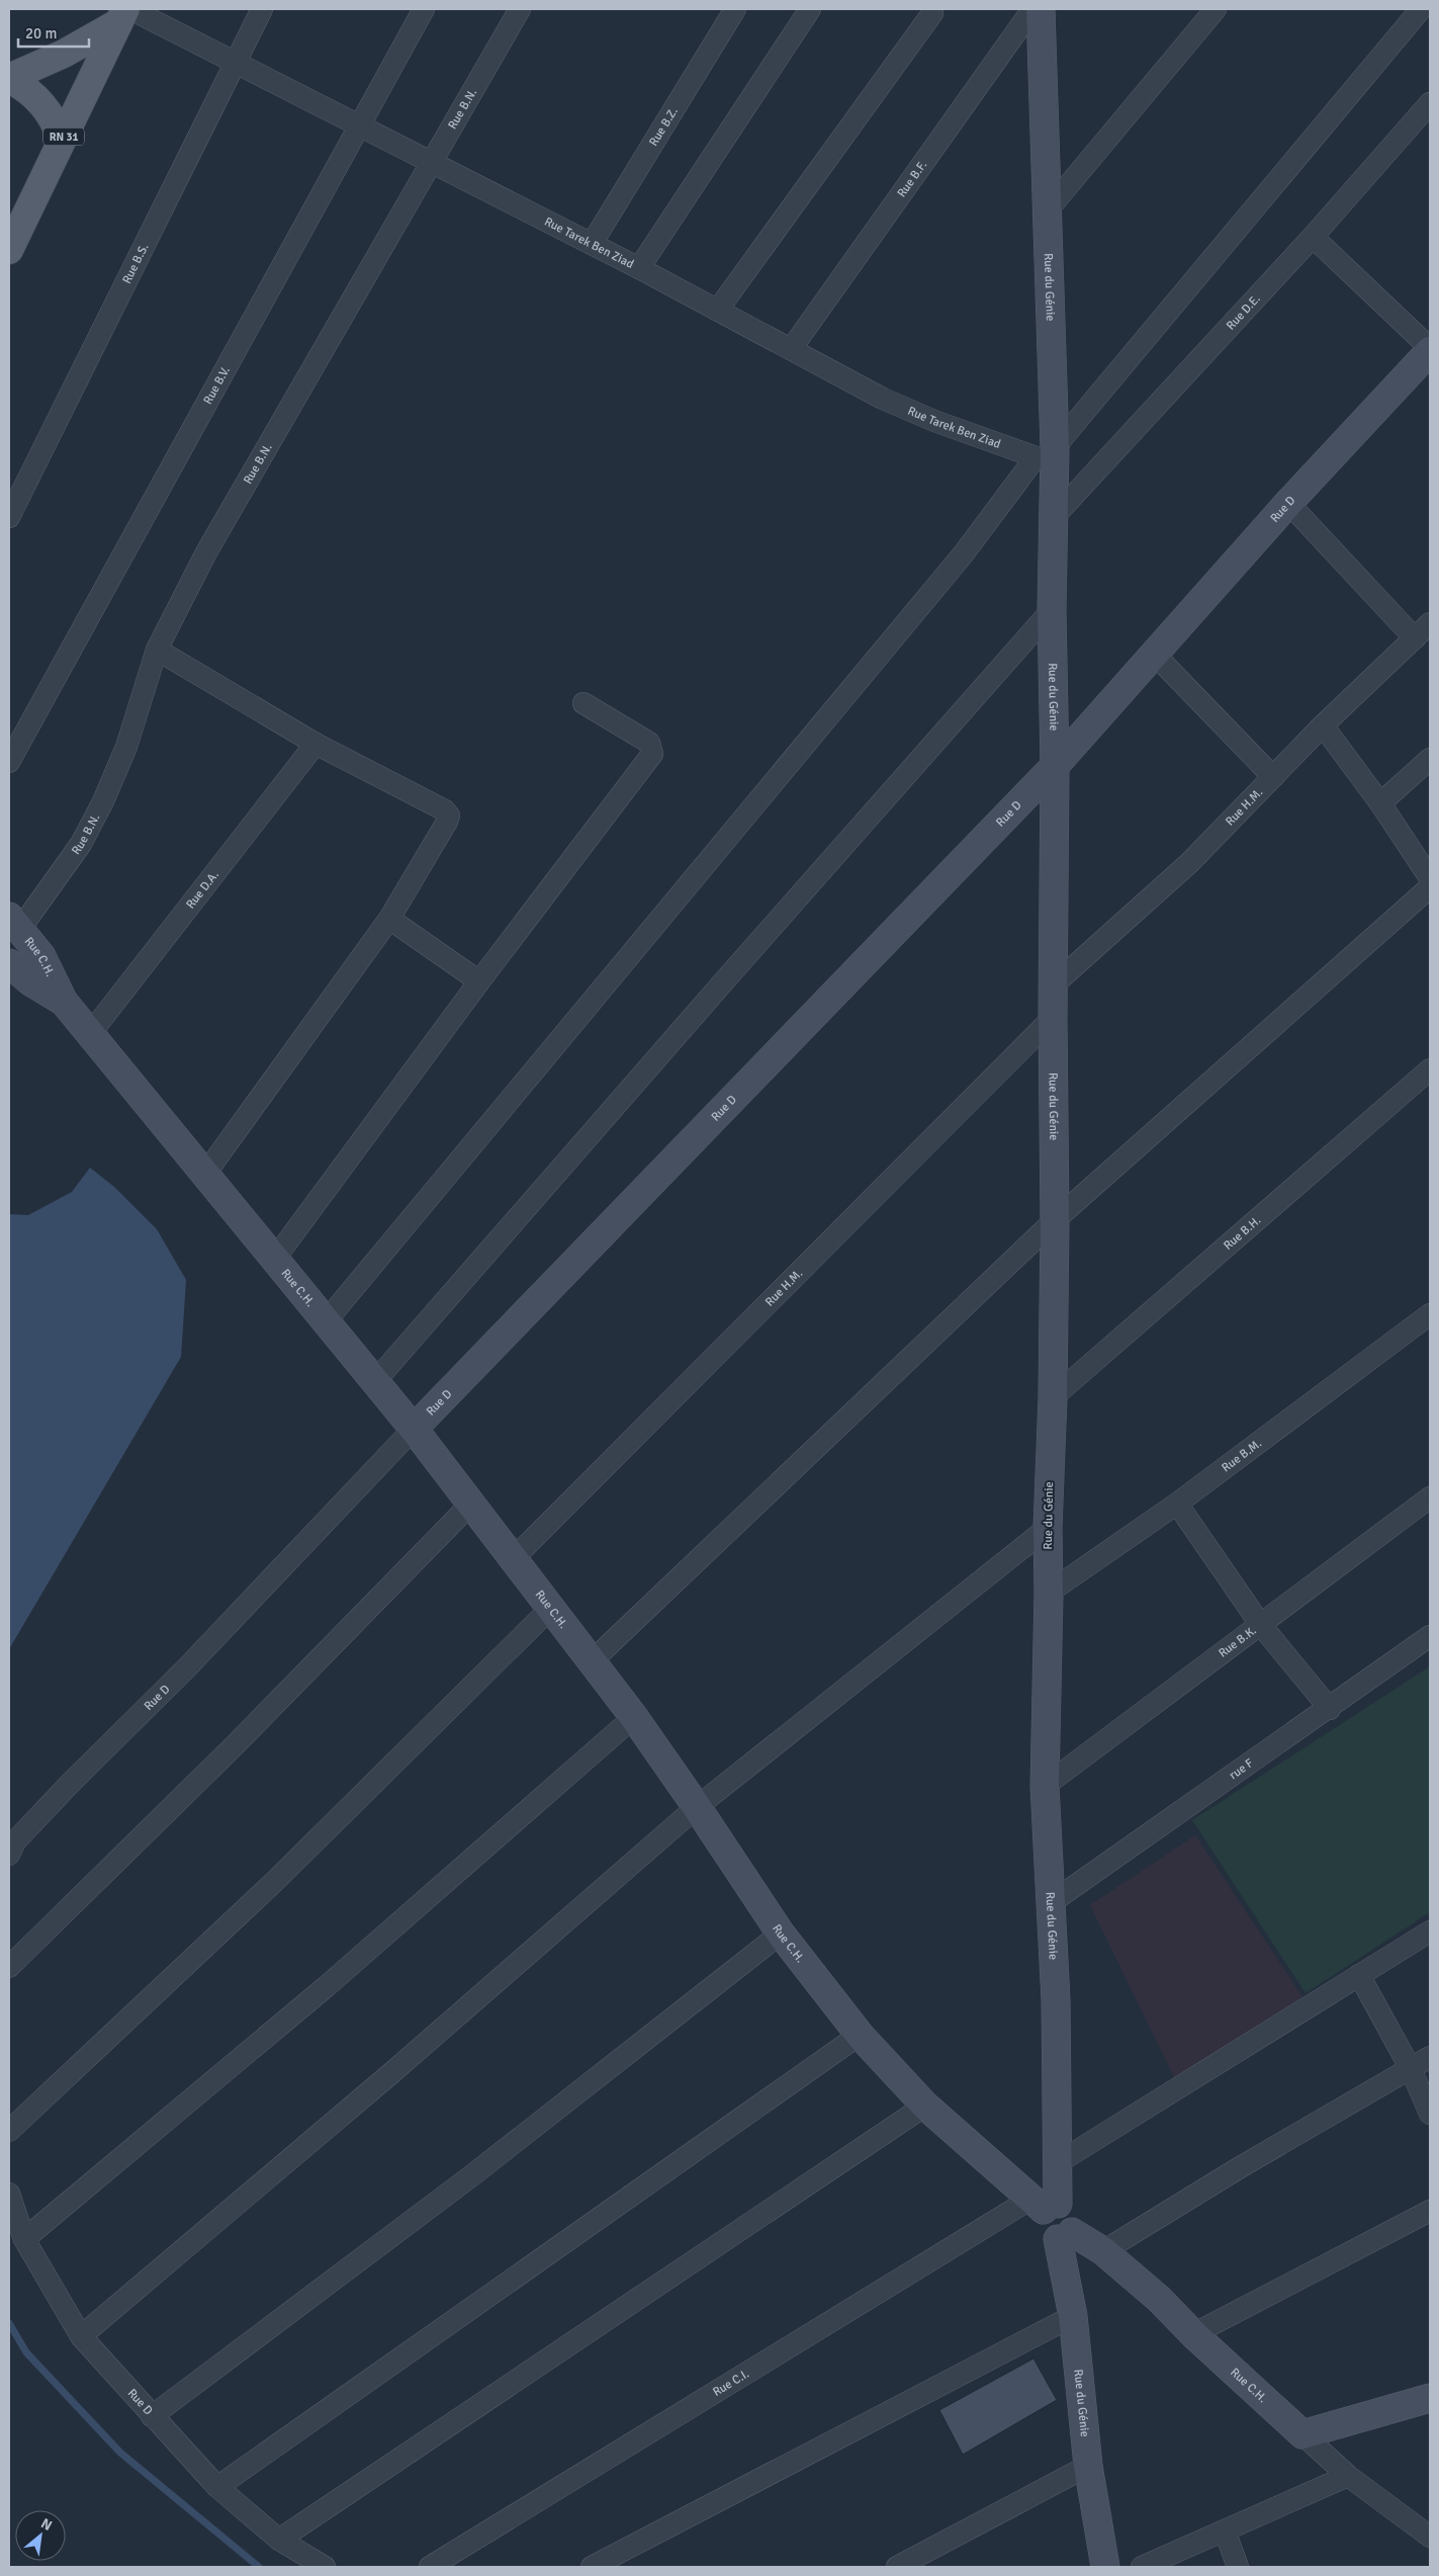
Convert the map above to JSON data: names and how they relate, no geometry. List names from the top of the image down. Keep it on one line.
{"streets":{"main road":["RN 31"],"street":["Rue B.N.","Rue B.Z.","Rue B.F.","Rue Tarek Ben Ziad","Rue B.S.","Rue du Génie","Rue D.E.","Rue B.V.","Rue D","Rue H.M.","Rue D.A.","Rue C.H.","Rue B.H.","Rue B.M.","Rue B.K.","rue F","Rue C.I."]},"crossings":[["Rue B.N.","Rue Tarek Ben Ziad"],["Rue B.N.","Rue C.H."],["Rue B.Z.","Rue Tarek Ben Ziad"],["RN 31","Rue Tarek Ben Ziad"],["Rue B.F.","Rue Tarek Ben Ziad"],["Rue Tarek Ben Ziad","Rue B.S."],["Rue Tarek Ben Ziad","Rue du Génie"],["Rue Tarek Ben Ziad","Rue B.V."],["Rue du Génie","Rue D.E."],["Rue du Génie","Rue D"],["Rue du Génie","Rue H.M."],["Rue du Génie","Rue C.H."],["Rue du Génie","Rue B.H."],["Rue du Génie","Rue B.M."],["Rue du Génie","Rue B.K."],["Rue du Génie","rue F"],["Rue du Génie","Rue C.I."],["Rue D","Rue C.H."],["Rue H.M.","Rue C.H."],["Rue D.A.","Rue C.H."],["Rue C.H.","Rue C.I."]],"scale_bar":"20 m","north":"top right"}
